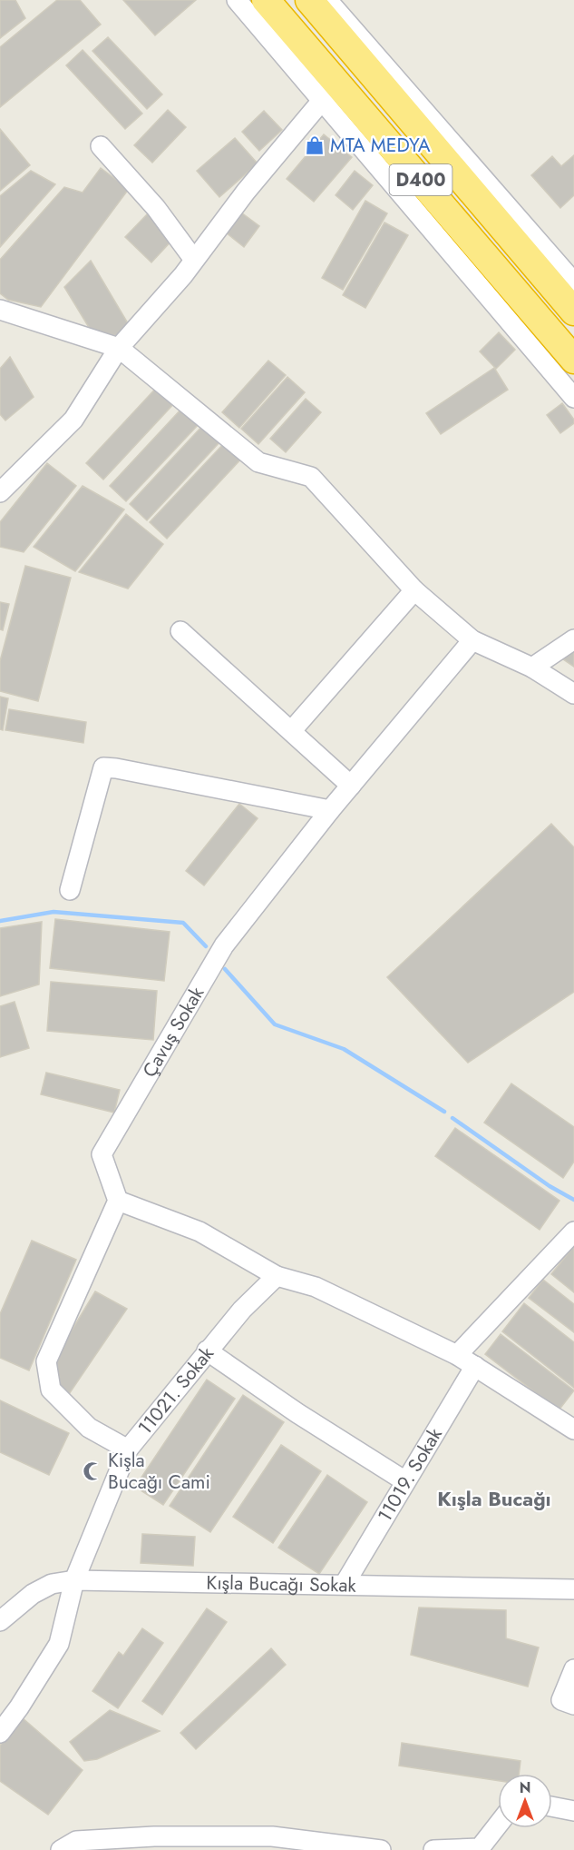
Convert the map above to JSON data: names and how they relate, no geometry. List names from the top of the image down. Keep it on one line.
{"streets":{"highway":["D400"],"street":["Çavuş Sokak","11021. Sokak","11019. Sokak","Kışla Bucağı Sokak"]},"crossings":[["11021. Sokak","Kışla Bucağı Sokak"],["11019. Sokak","Kışla Bucağı Sokak"]],"districts":["Kışla Bucağı"],"places":{"shop":["MTA MEDYA"],"mosque":["Kişla Bucağı Cami"]},"north":"top"}
